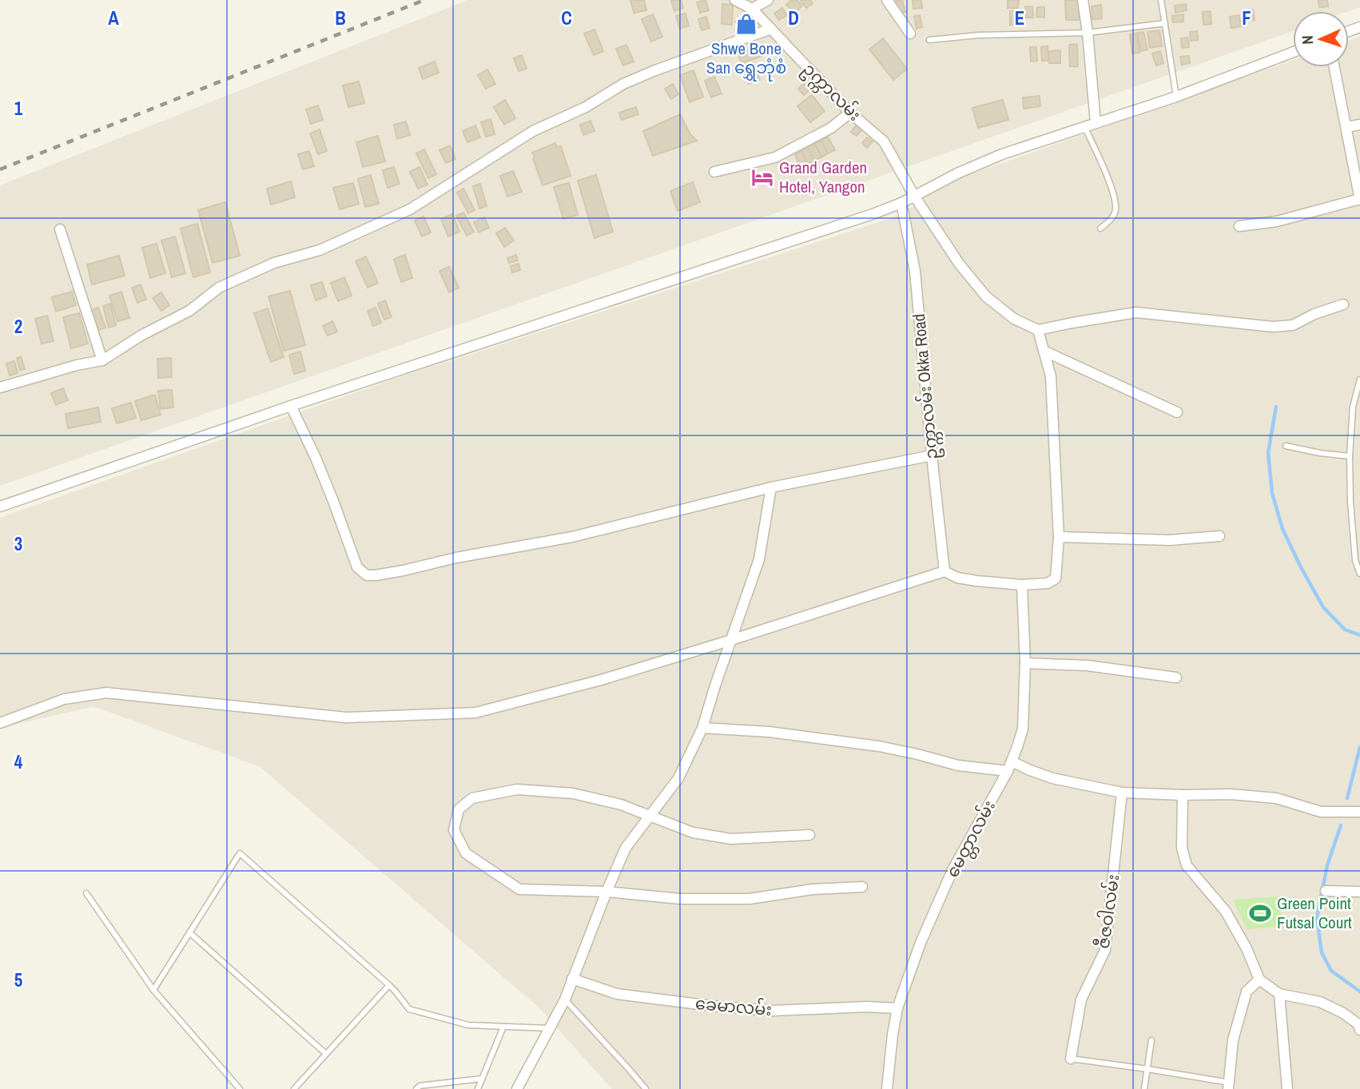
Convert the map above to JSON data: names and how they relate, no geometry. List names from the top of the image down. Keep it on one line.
{"streets":{"street":["ဥက္ကာလမ်း","ဥက္ကာလမ်း Okka Road","မေတ္တာလမ်း","ဇီဇဝါလမ်း","ခေမာလမ်း"]},"crossings":[["မေတ္တာလမ်း","ခေမာလမ်း"]],"places":{"shop":["Shwe Bone San ရွှေဘုံစံ"],"hotel":["Grand Garden Hotel, Yangon"],"sports":["Green Point Futsal Court"]},"north":"left","grid":{"columns":["A","B","C","D","E","F"],"rows":["1","2","3","4","5"]}}
